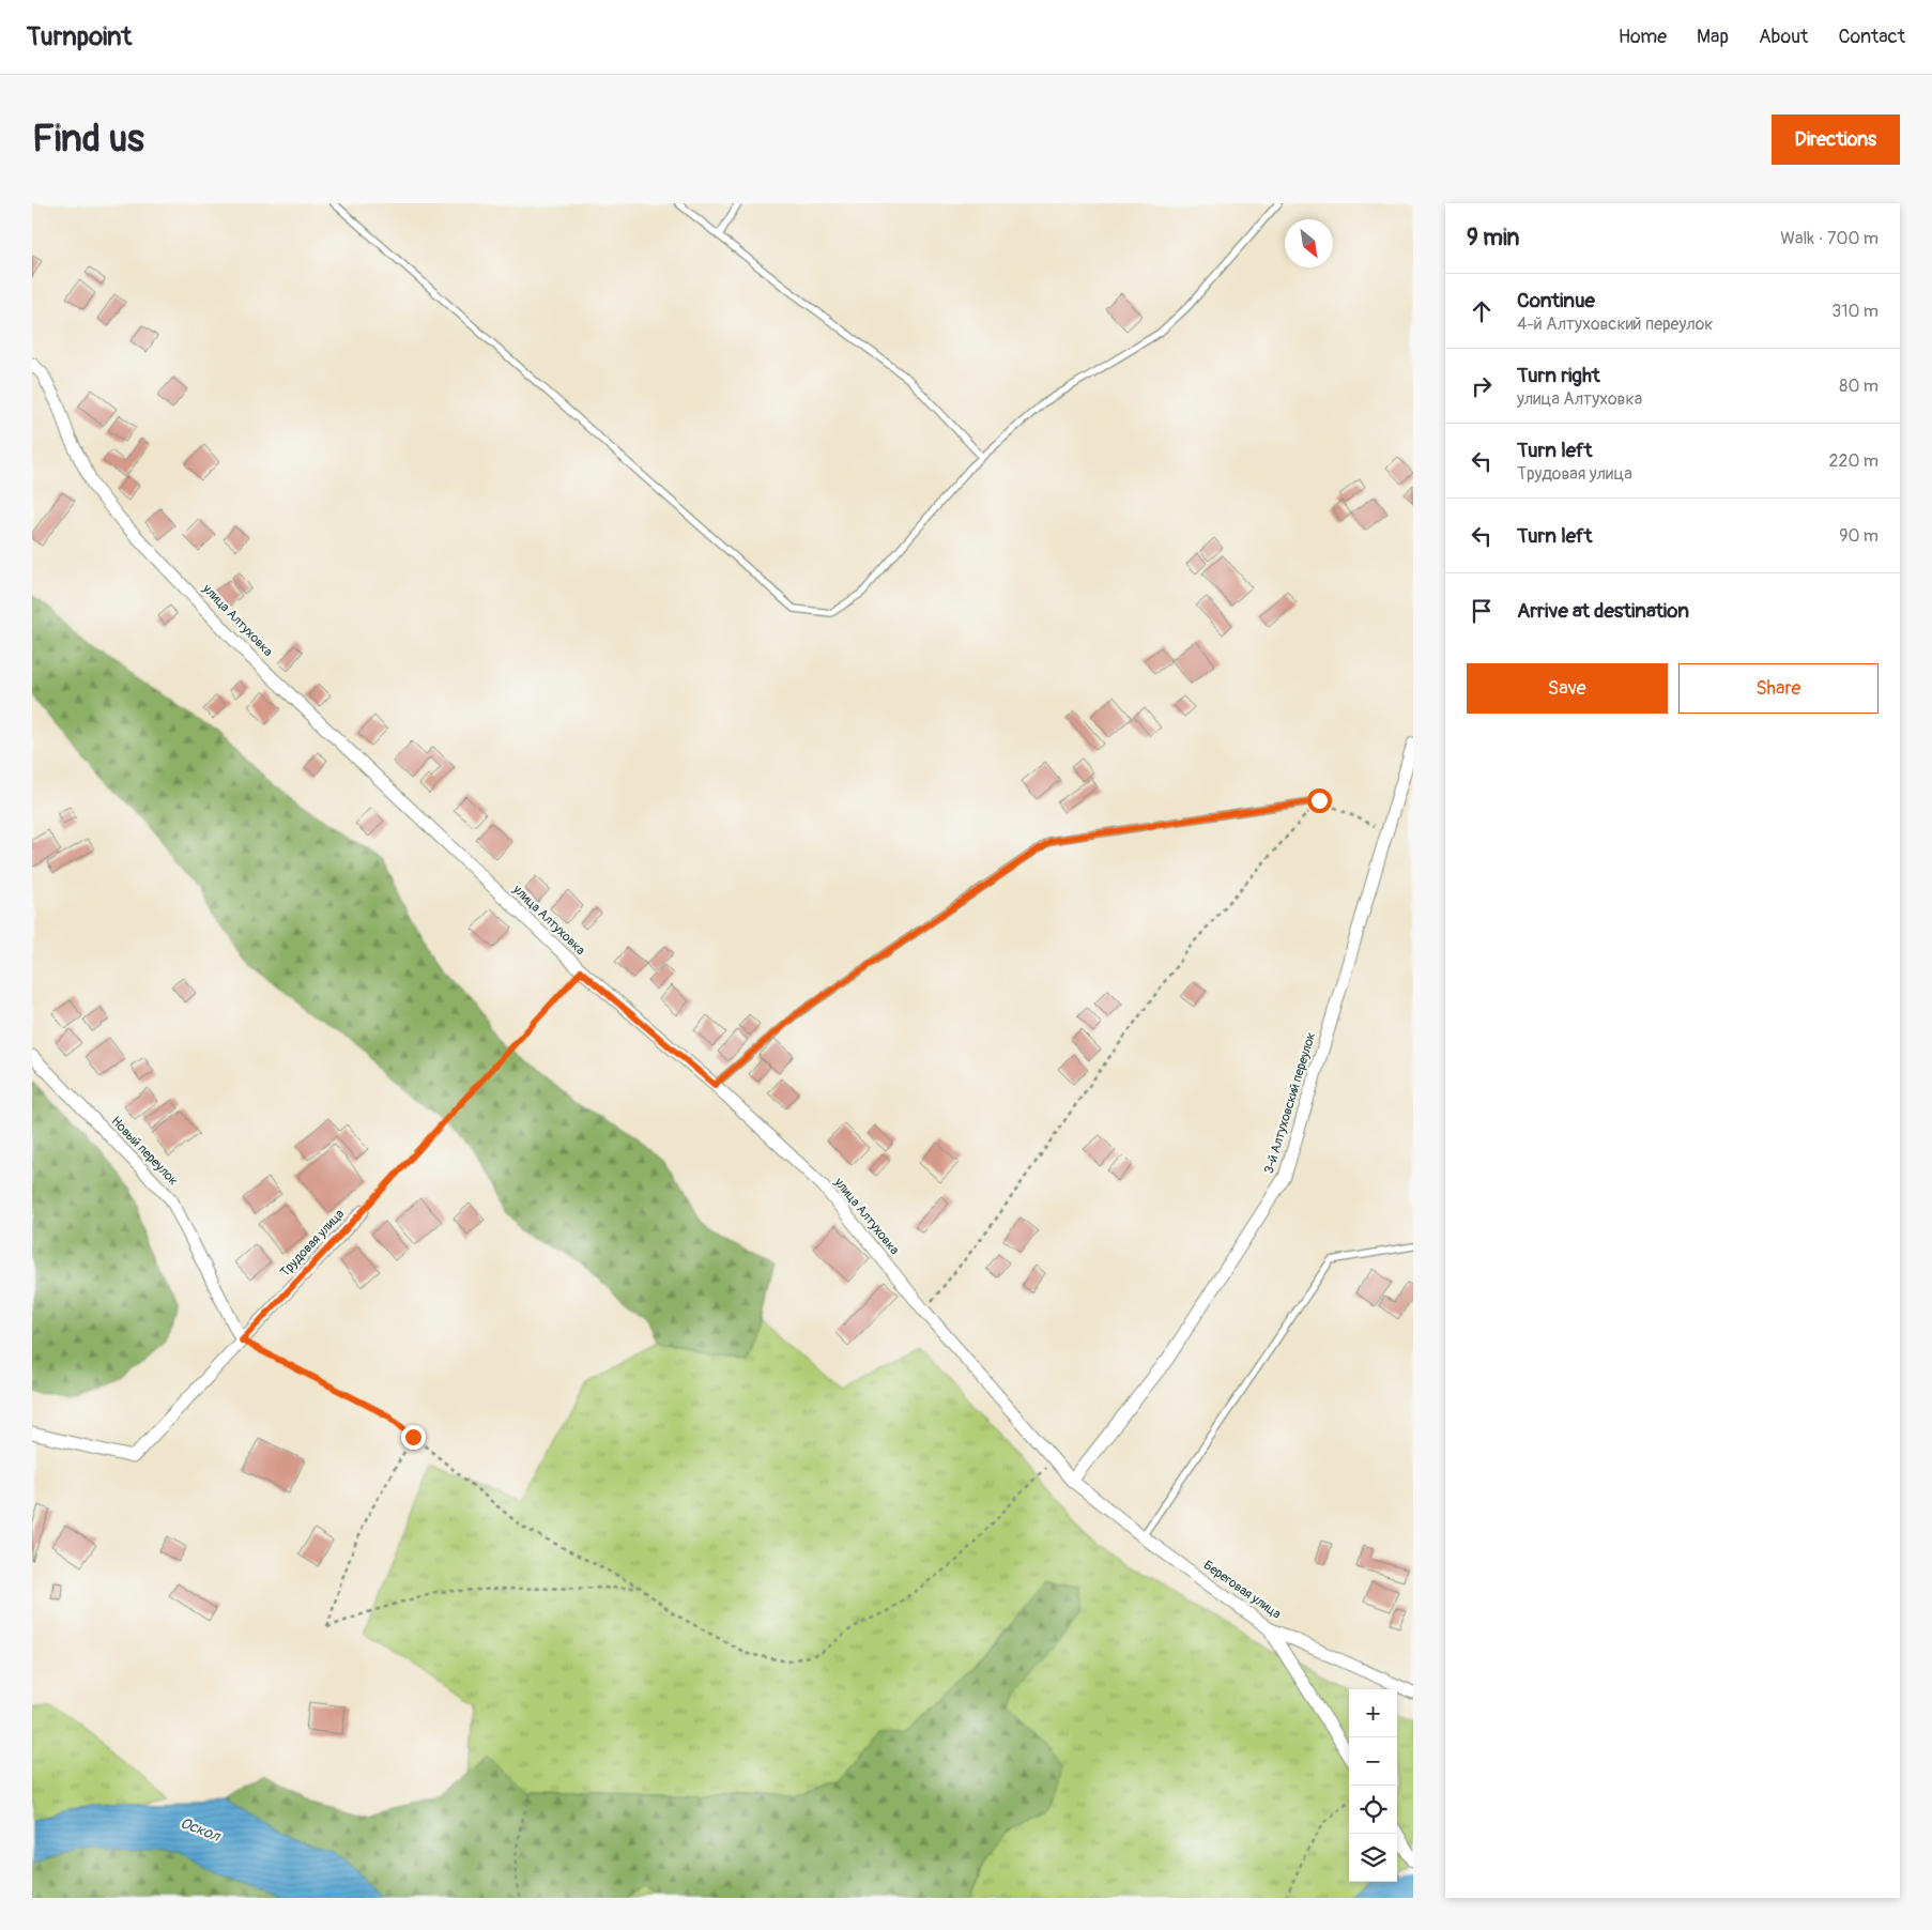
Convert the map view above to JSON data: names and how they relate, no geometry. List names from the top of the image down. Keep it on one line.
{"streets":{"street":["улица Алтуховка","3-й Алтуховский переулок","Новый переулок","Трудовая улица","Береговая улица"]},"crossings":[["улица Алтуховка","3-й Алтуховский переулок"],["улица Алтуховка","Трудовая улица"],["улица Алтуховка","Береговая улица"],["3-й Алтуховский переулок","Береговая улица"],["Новый переулок","Трудовая улица"]],"water":["Оскол"],"north":"bottom right","page":{"header":"Turnpoint","nav":["Home","Map","About","Contact"],"buttons":["Directions",["Save","Share"]],"title":"Find us","heading":["9 min","Walk · 700 m"],"list":[["Continue","4-й Алтуховский переулок","310 m"],["Turn right","улица Алтуховка","80 m"],["Turn left","Трудовая улица","220 m"],["Turn left","90 m"],"Arrive at destination"],"map_buttons":["+","−"]}}
